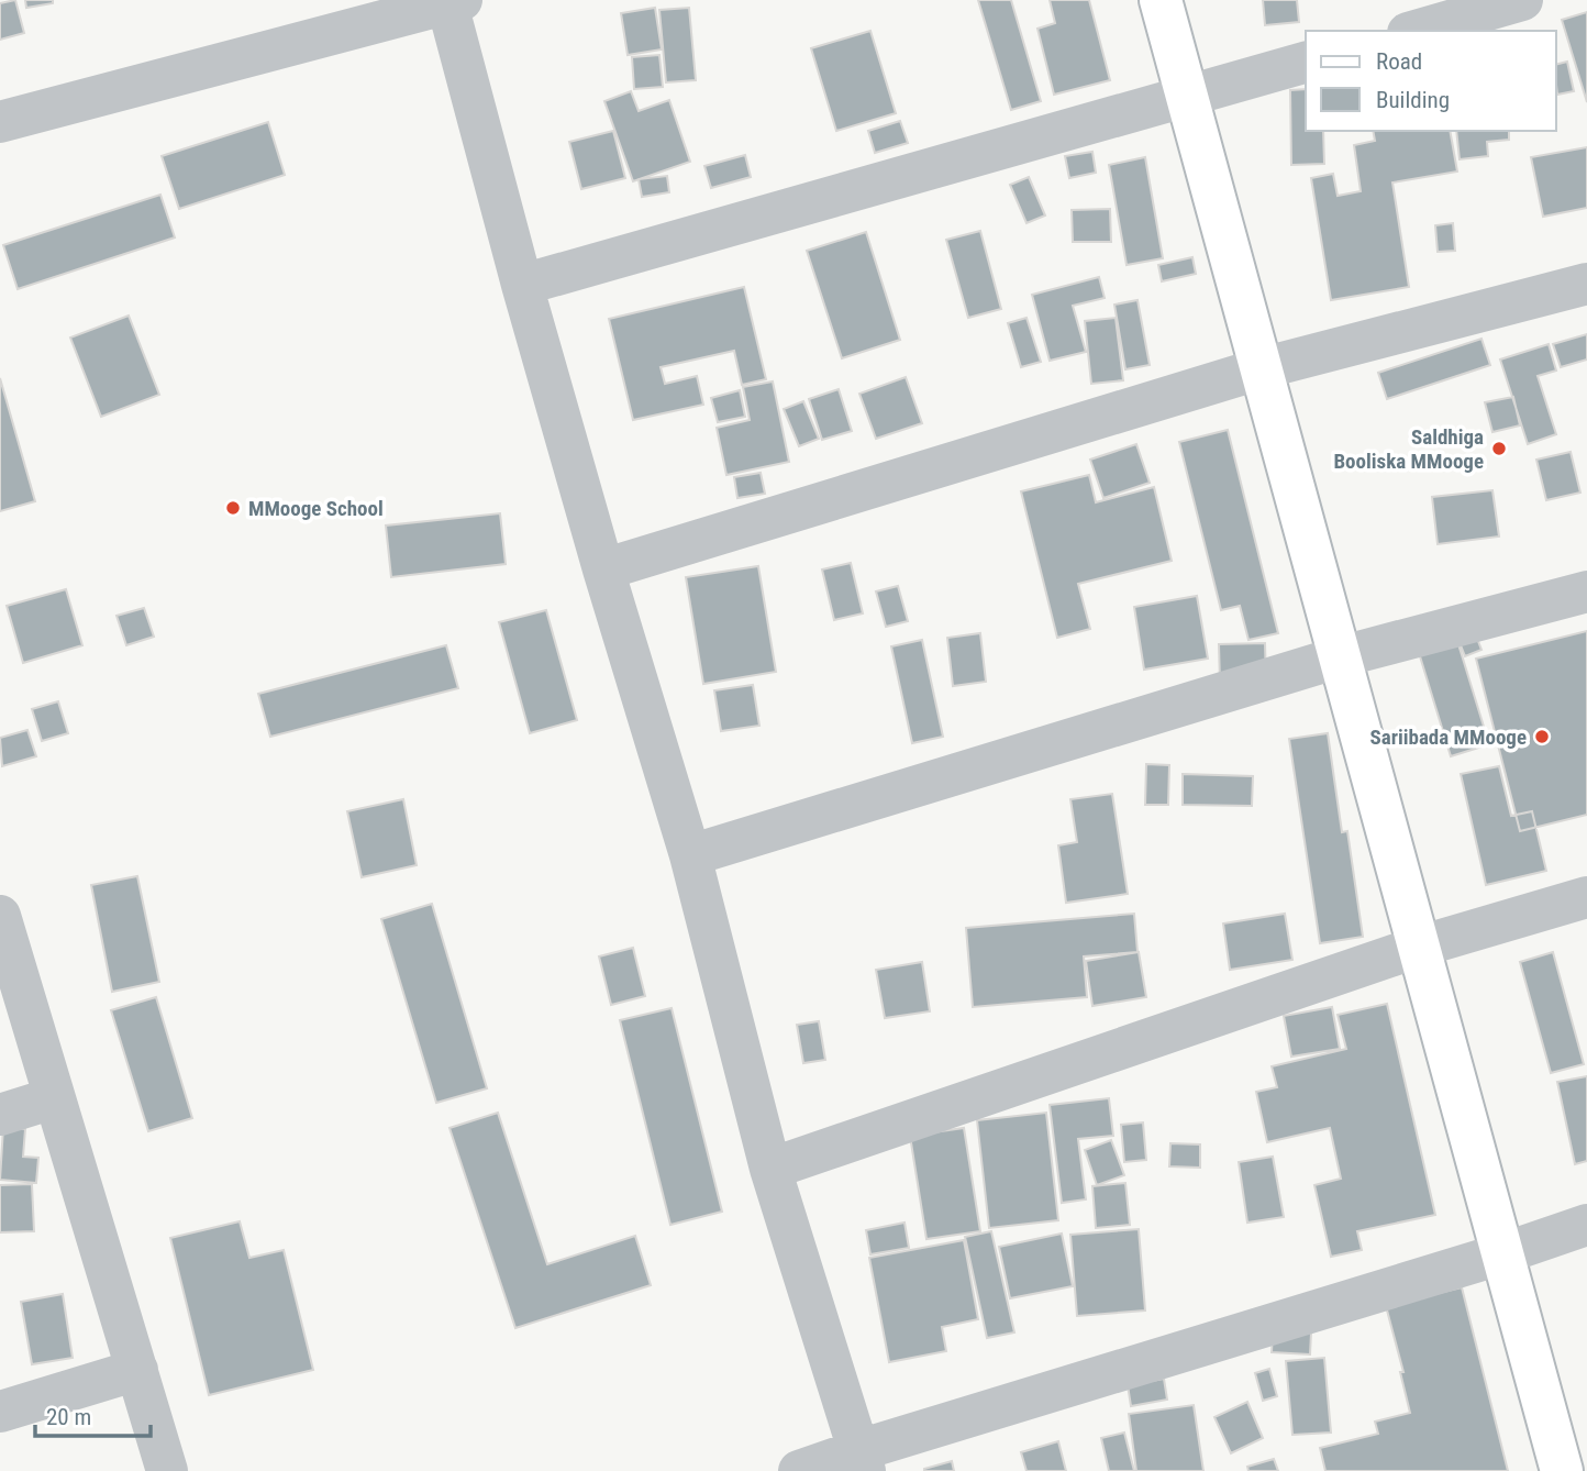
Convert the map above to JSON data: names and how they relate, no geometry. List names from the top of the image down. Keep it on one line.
{"places":["Saldhiga Booliska MMooge","MMooge School","Sariibada MMooge"],"legend":["Road","Building"],"scale_bar":"20 m"}
